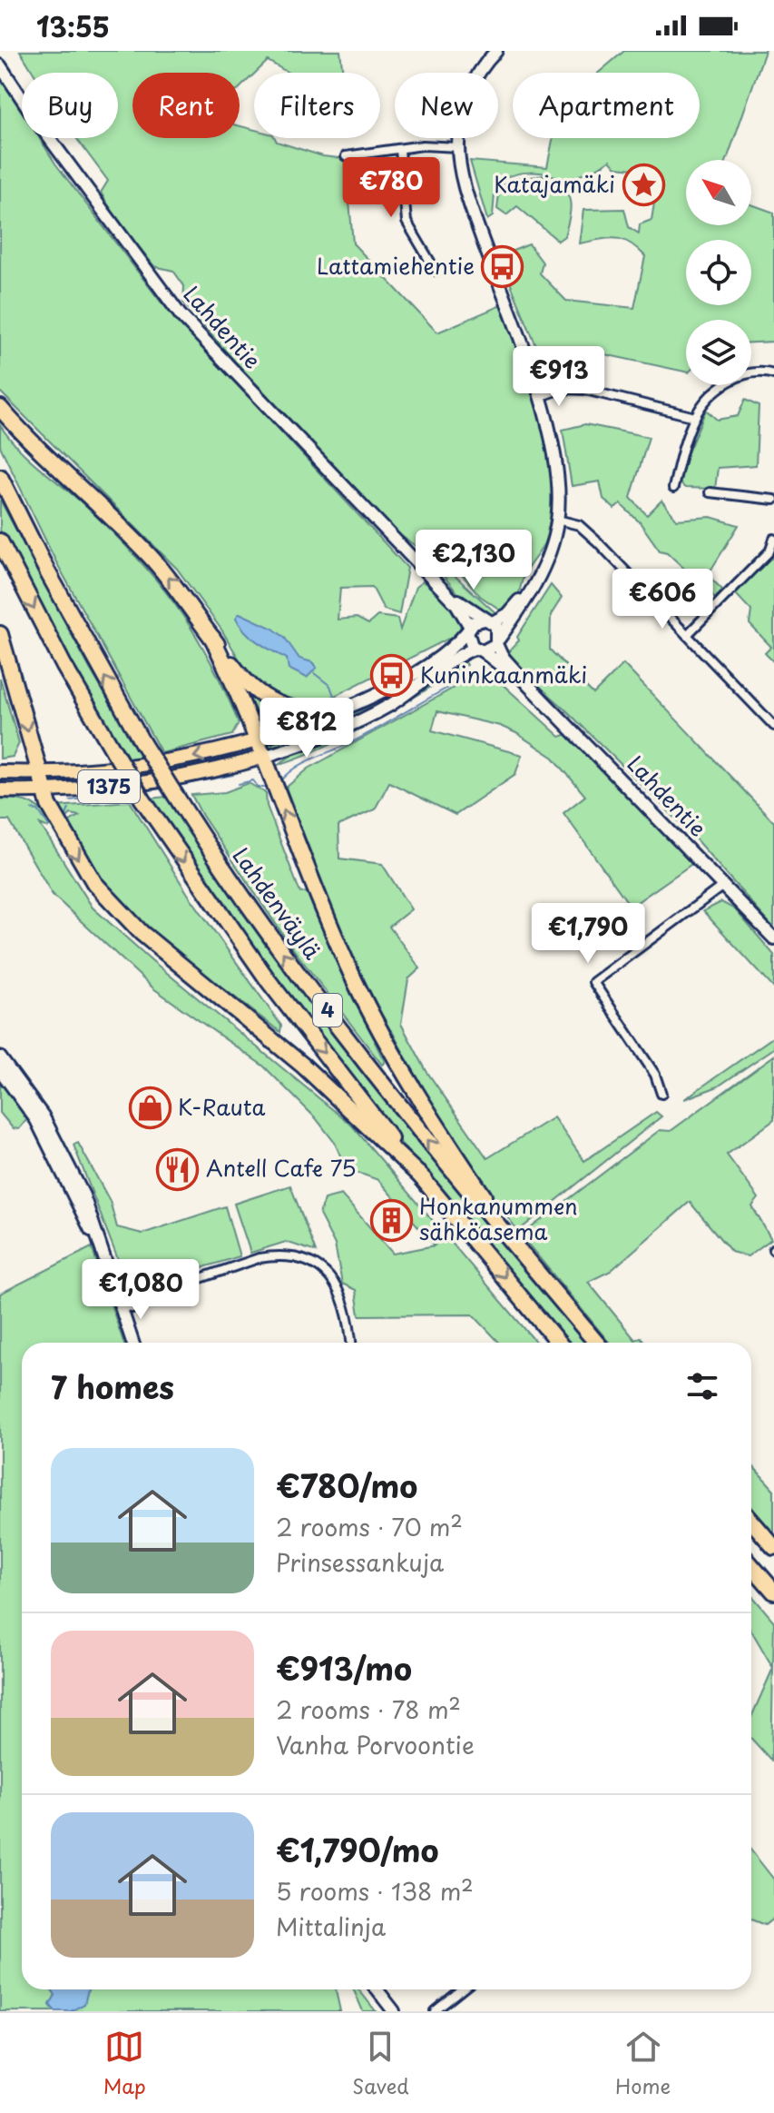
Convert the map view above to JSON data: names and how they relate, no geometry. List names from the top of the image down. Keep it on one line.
{"streets":{"highway":["Lahdenväylä","4"],"main road":["Lahdentie","1375"]},"crossings":[["Lahdentie","1375"]],"places":{"place":["Katajamäki"],"bus stop":["Lattamiehentie","Kuninkaanmäki"],"shop":["K-Rauta"],"restaurant":["Antell Cafe 75"],"building":["Honkanummen sähköasema"]},"north":"top left","page":{"status":"13:55","chip":["Buy","Rent","Filters","New","Apartment"],"price":["€780","€913","€2,130","€606","€812","€1,790","€1,080"],"heading":"7 homes","list":[{"name":"€780/mo","note":"2 rooms · 70 m² · Prinsessankuja"},{"name":"€913/mo","note":"2 rooms · 78 m² · Vanha Porvoontie"},{"name":"€1,790/mo","note":"5 rooms · 138 m² · Mittalinja"}],"tabs":["Map","Saved","Home"]}}
